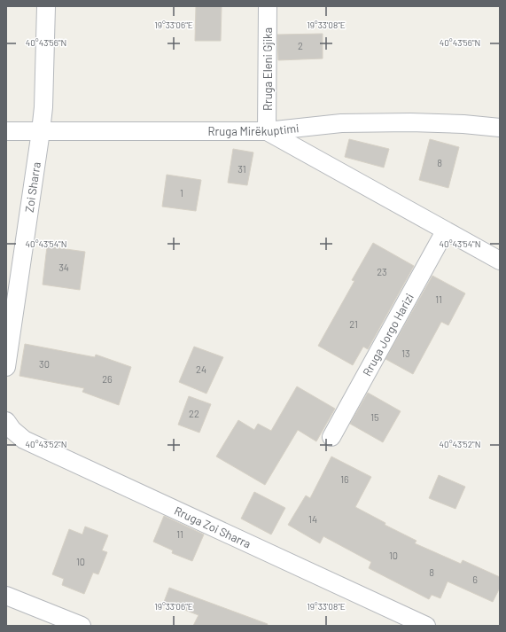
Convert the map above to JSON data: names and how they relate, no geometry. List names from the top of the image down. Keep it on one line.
{"streets":{"street":["Rruga Eleni Gjika","Rruga Mirëkuptimi","Zoi Sharra","Rruga Jorgo Harizi","Rruga Zoi Sharra"]},"crossings":[["Rruga Eleni Gjika","Rruga Mirëkuptimi"],["Rruga Mirëkuptimi","Zoi Sharra"]],"house_numbers":["2","8","31","1","34","23","11","21","13","30","24","26","22","15","16","14","11","10","10","8","6"],"coordinates":["19°33'06\"E","19°33'08\"E","40°43'56\"N","40°43'54\"N","40°43'52\"N"]}
